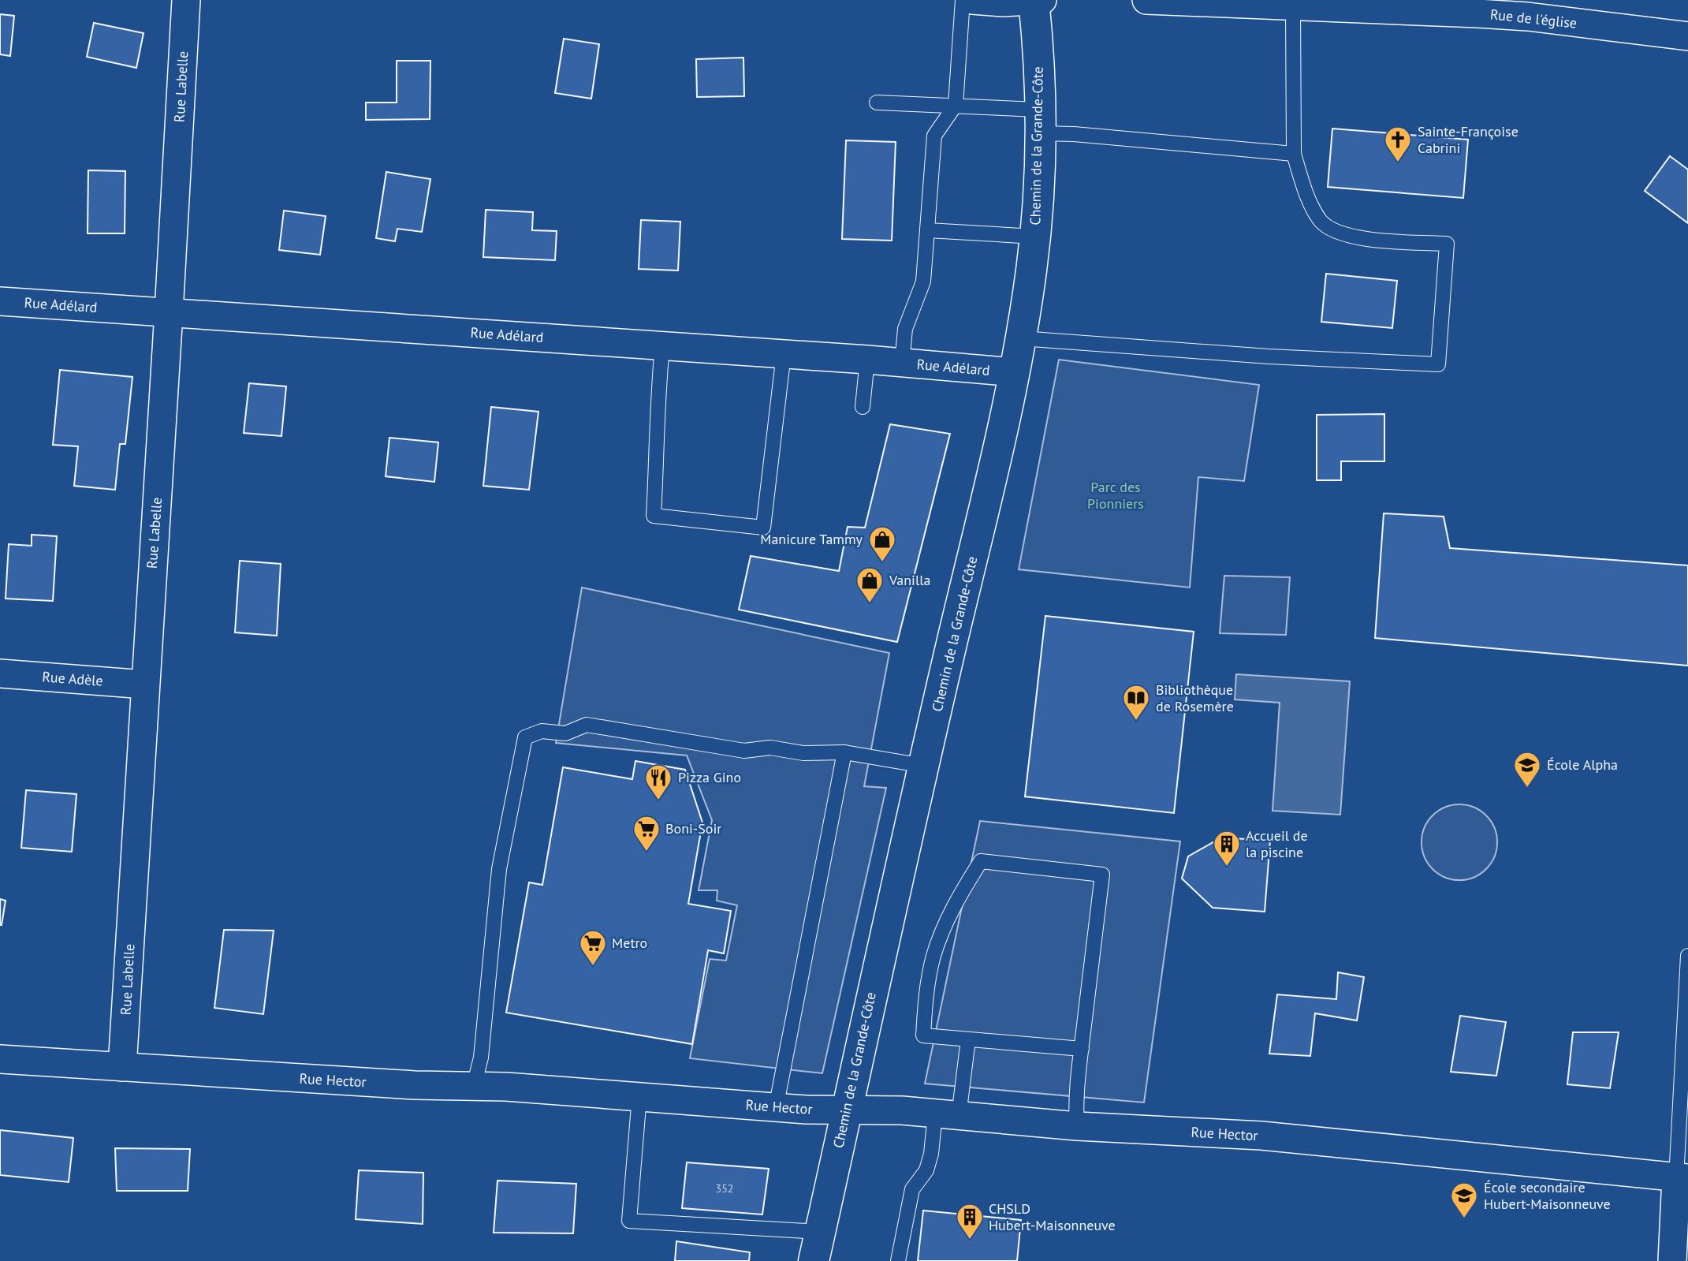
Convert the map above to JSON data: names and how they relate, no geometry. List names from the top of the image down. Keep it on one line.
{"streets":{"main road":["Chemin de la Grande-Côte"],"street":["Rue de l'église","Rue Labelle","Rue Adélard","Rue Adèle","Rue Hector"]},"crossings":[["Rue Labelle","Rue Adélard"],["Rue Labelle","Rue Adèle"],["Rue Labelle","Rue Hector"],["Chemin de la Grande-Côte","Rue Adélard"],["Chemin de la Grande-Côte","Rue Hector"]],"parks":["Parc des Pionniers"],"places":{"church":["Sainte-Françoise Cabrini"],"shop":["Manicure Tammy","Vanilla"],"library":["Bibliothèque de Rosemère"],"school or university":["École Alpha","École secondaire Hubert-Maisonneuve"],"restaurant":["Pizza Gino"],"supermarket":["Boni-Soir","Metro"],"building":["Accueil de la piscine","CHSLD Hubert-Maisonneuve"]},"house_numbers":["352"]}
